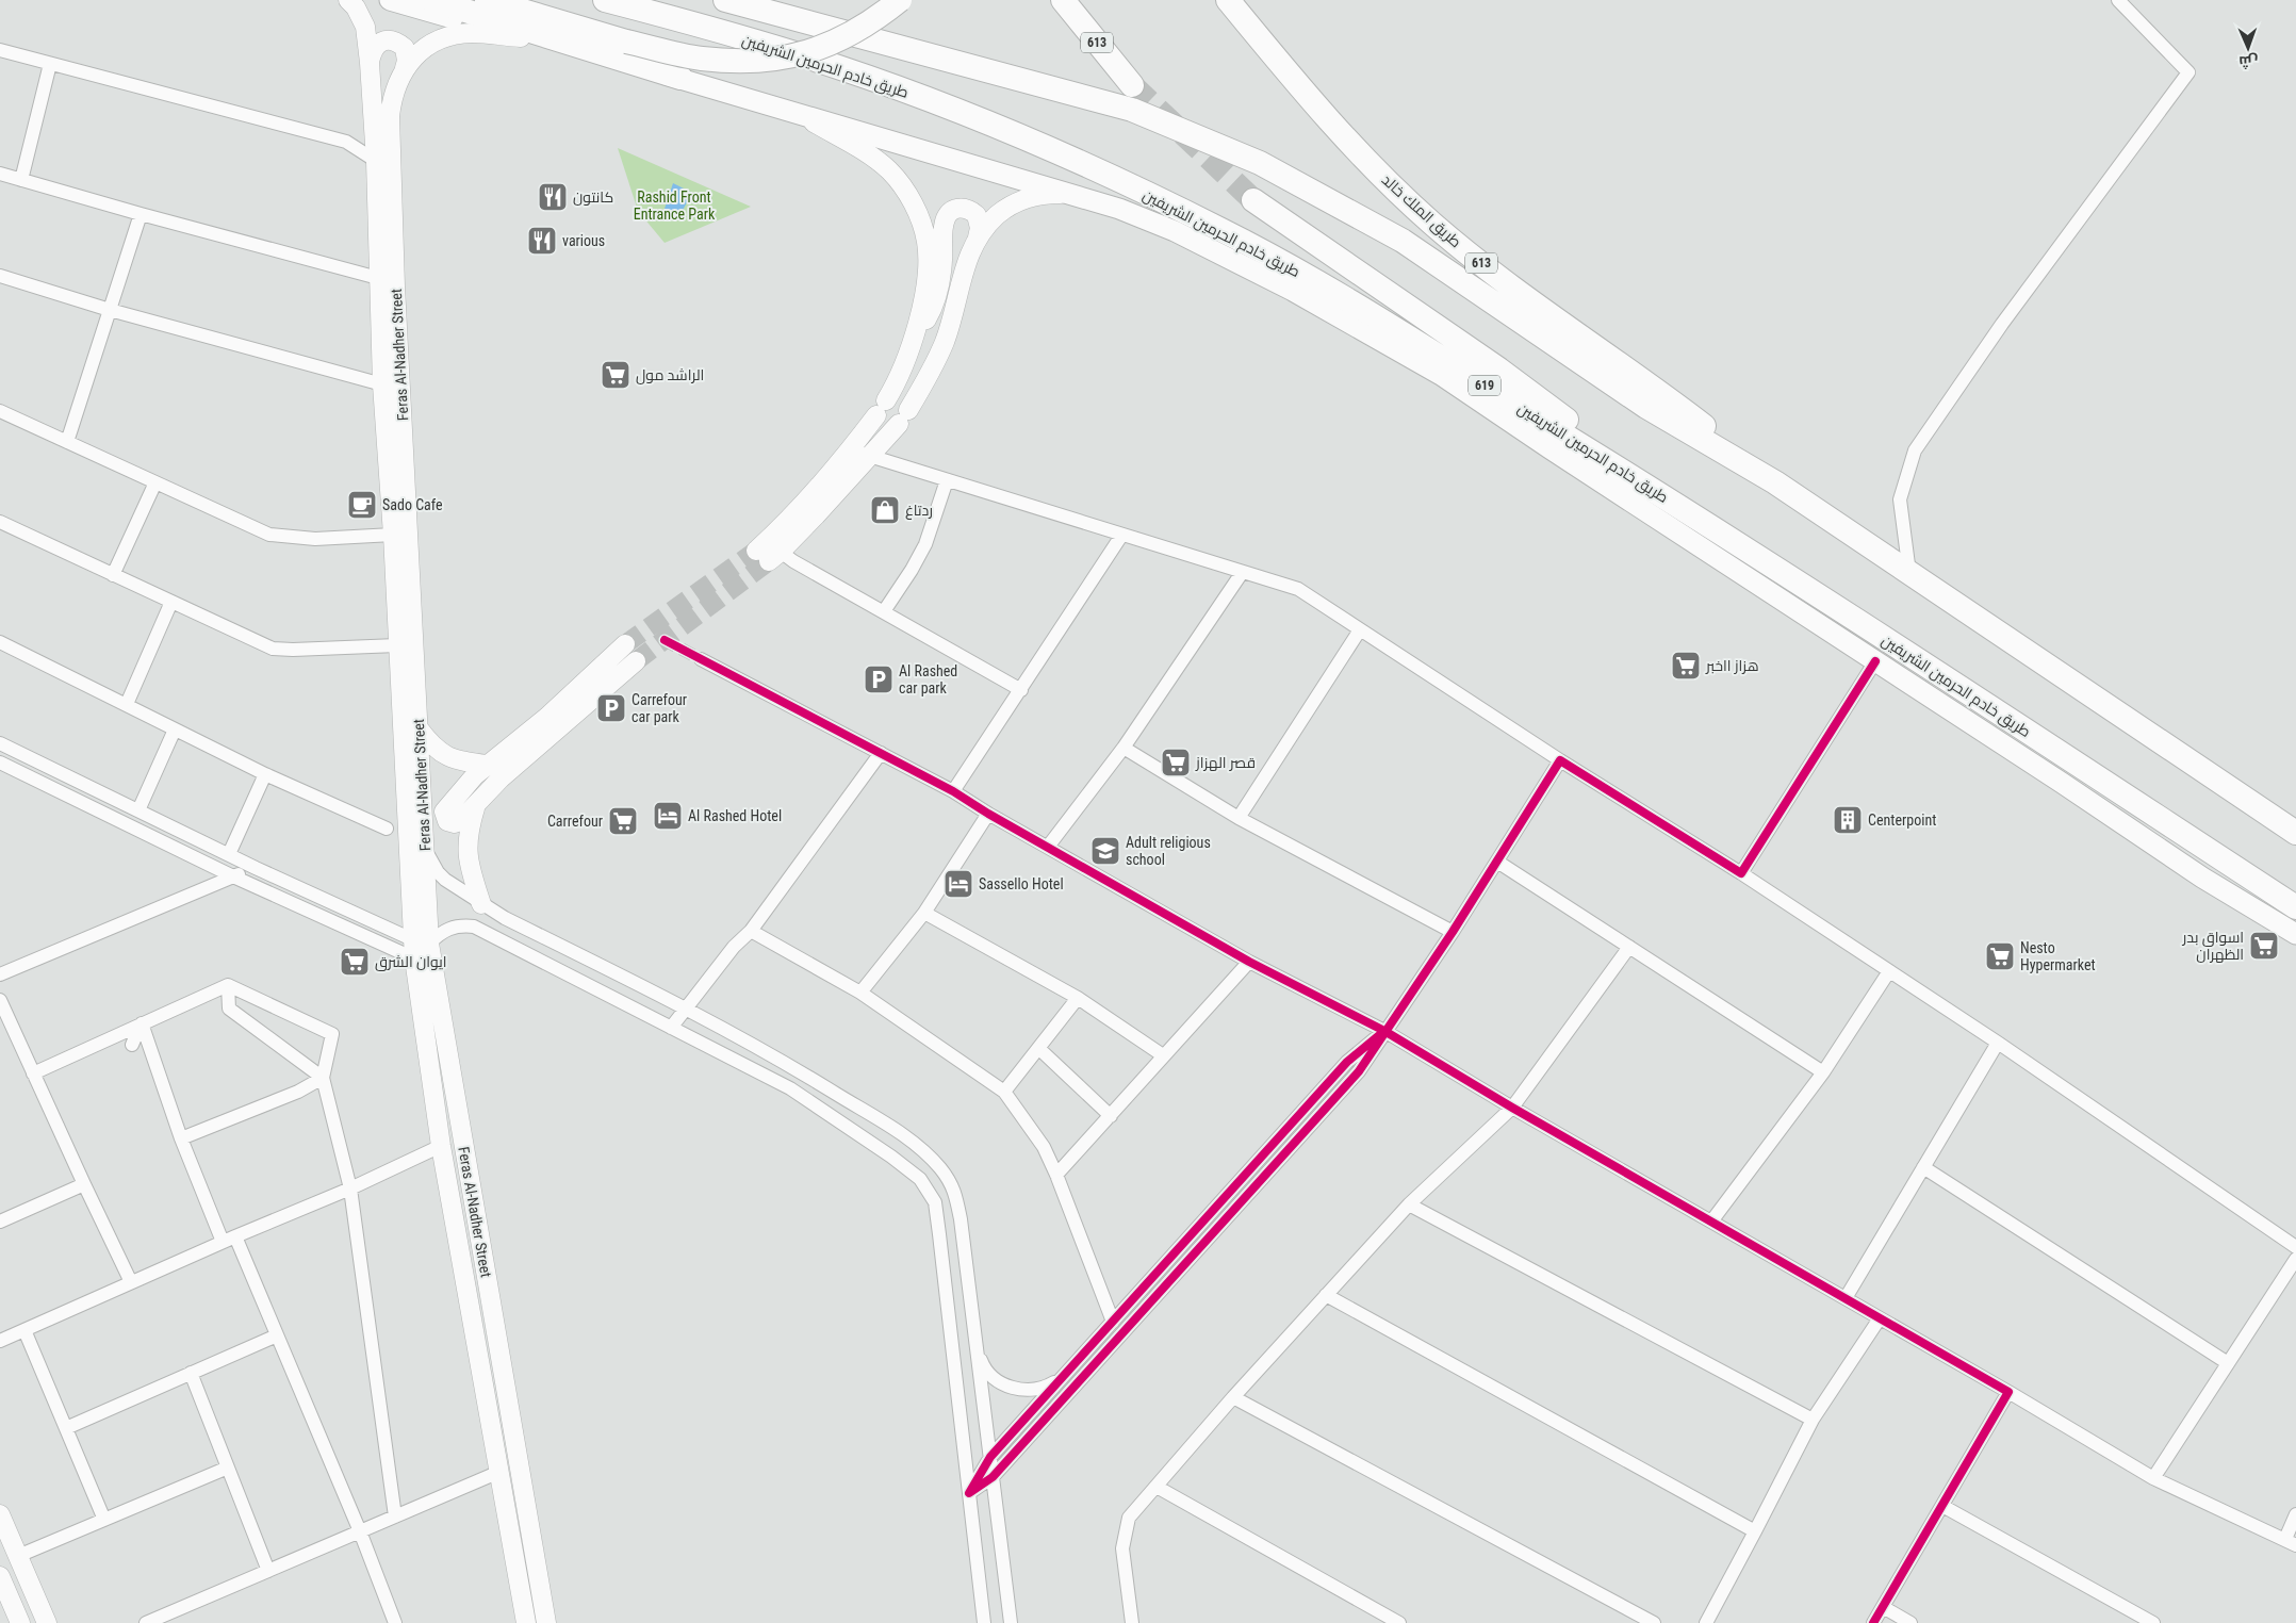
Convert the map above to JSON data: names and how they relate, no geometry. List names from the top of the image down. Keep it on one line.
{"streets":{"highway":["613","طريق خادم الحرمين الشريفين","طريق الملك خالد","619"],"street":["Feras Al-Nadher Street"]},"parks":["Rashid Front Entrance Park"],"places":{"restaurant":["كانتون","various"],"supermarket":["الراشد مول","هزاز ااخبر","قصر الهزاز","Carrefour","اسواق بدر الظهران","Nesto Hypermarket","ايوان الشرق"],"cafe":["Sado Cafe"],"shop":["ردتاغ"],"parking":["Al Rashed car park","Carrefour car park"],"hotel":["Al Rashed Hotel","Sassello Hotel"],"building":["Centerpoint"],"school or university":["Adult religious school"]},"north":"bottom"}
